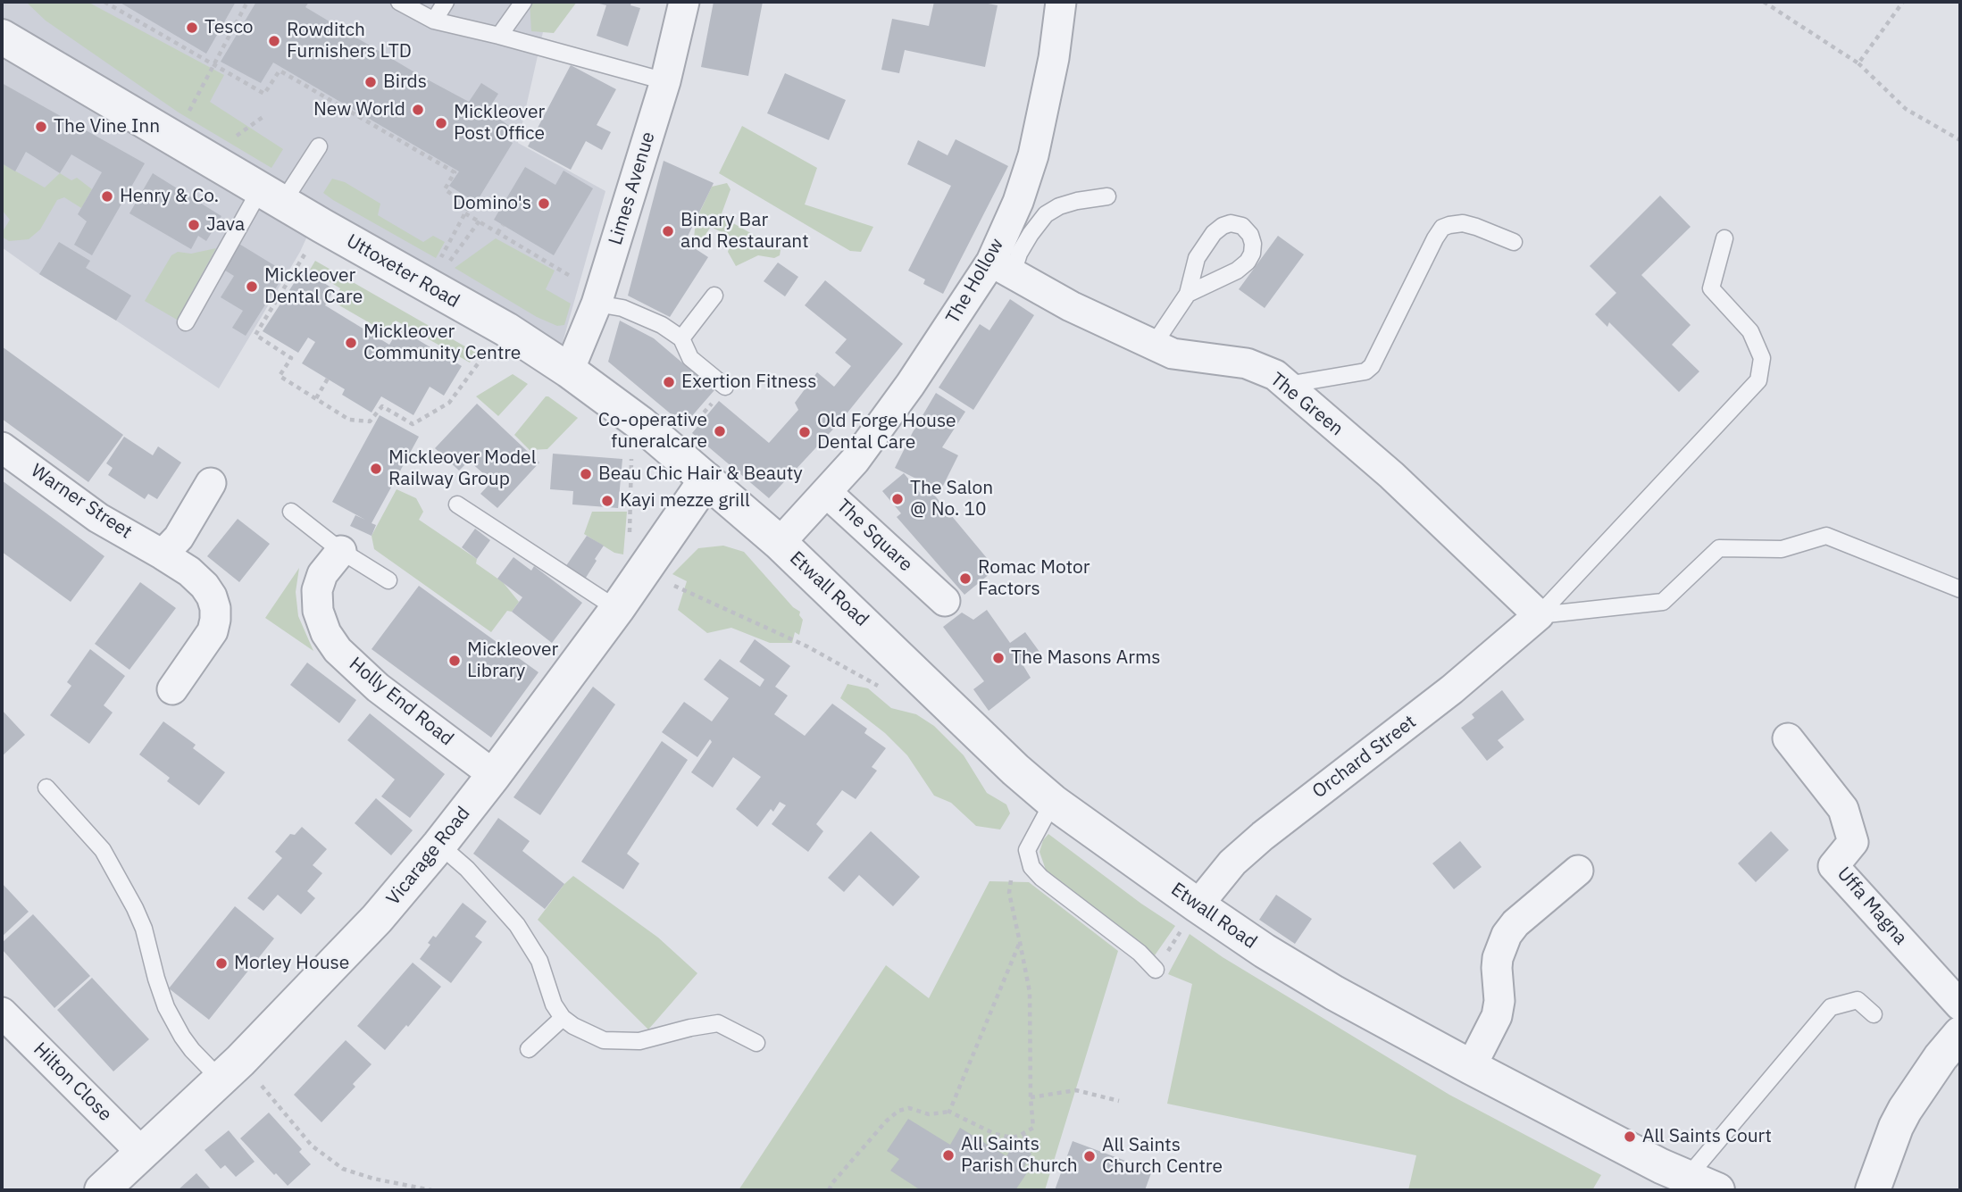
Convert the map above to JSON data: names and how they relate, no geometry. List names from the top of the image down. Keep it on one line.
{"streets":{"street":["Limes Avenue","Uttoxeter Road","The Hollow","The Green","Warner Street","The Square","Etwall Road","Holly End Road","Orchard Street","Vicarage Road","Uffa Magna","Hilton Close"]},"crossings":[["Limes Avenue","Uttoxeter Road"],["Uttoxeter Road","The Square"],["Uttoxeter Road","Etwall Road"],["Uttoxeter Road","Vicarage Road"],["The Hollow","The Green"],["The Hollow","The Square"],["The Green","Orchard Street"],["The Square","Etwall Road"],["Etwall Road","Orchard Street"],["Holly End Road","Vicarage Road"],["Vicarage Road","Hilton Close"]],"places":["Tesco","Rowditch Furnishers LTD","Birds","New World","Mickleover Post Office","The Vine Inn","Henry & Co.","Domino's","Java","Binary Bar and Restaurant","Mickleover Dental Care","Mickleover Community Centre","Exertion Fitness","Co-operative funeralcare","Old Forge House Dental Care","Mickleover Model Railway Group","Beau Chic Hair & Beauty","The Salon @ No. 10","Kayi mezze grill","Romac Motor Factors","The Masons Arms","Mickleover Library","Morley House","All Saints Court","All Saints Parish Church","All Saints Church Centre"]}
